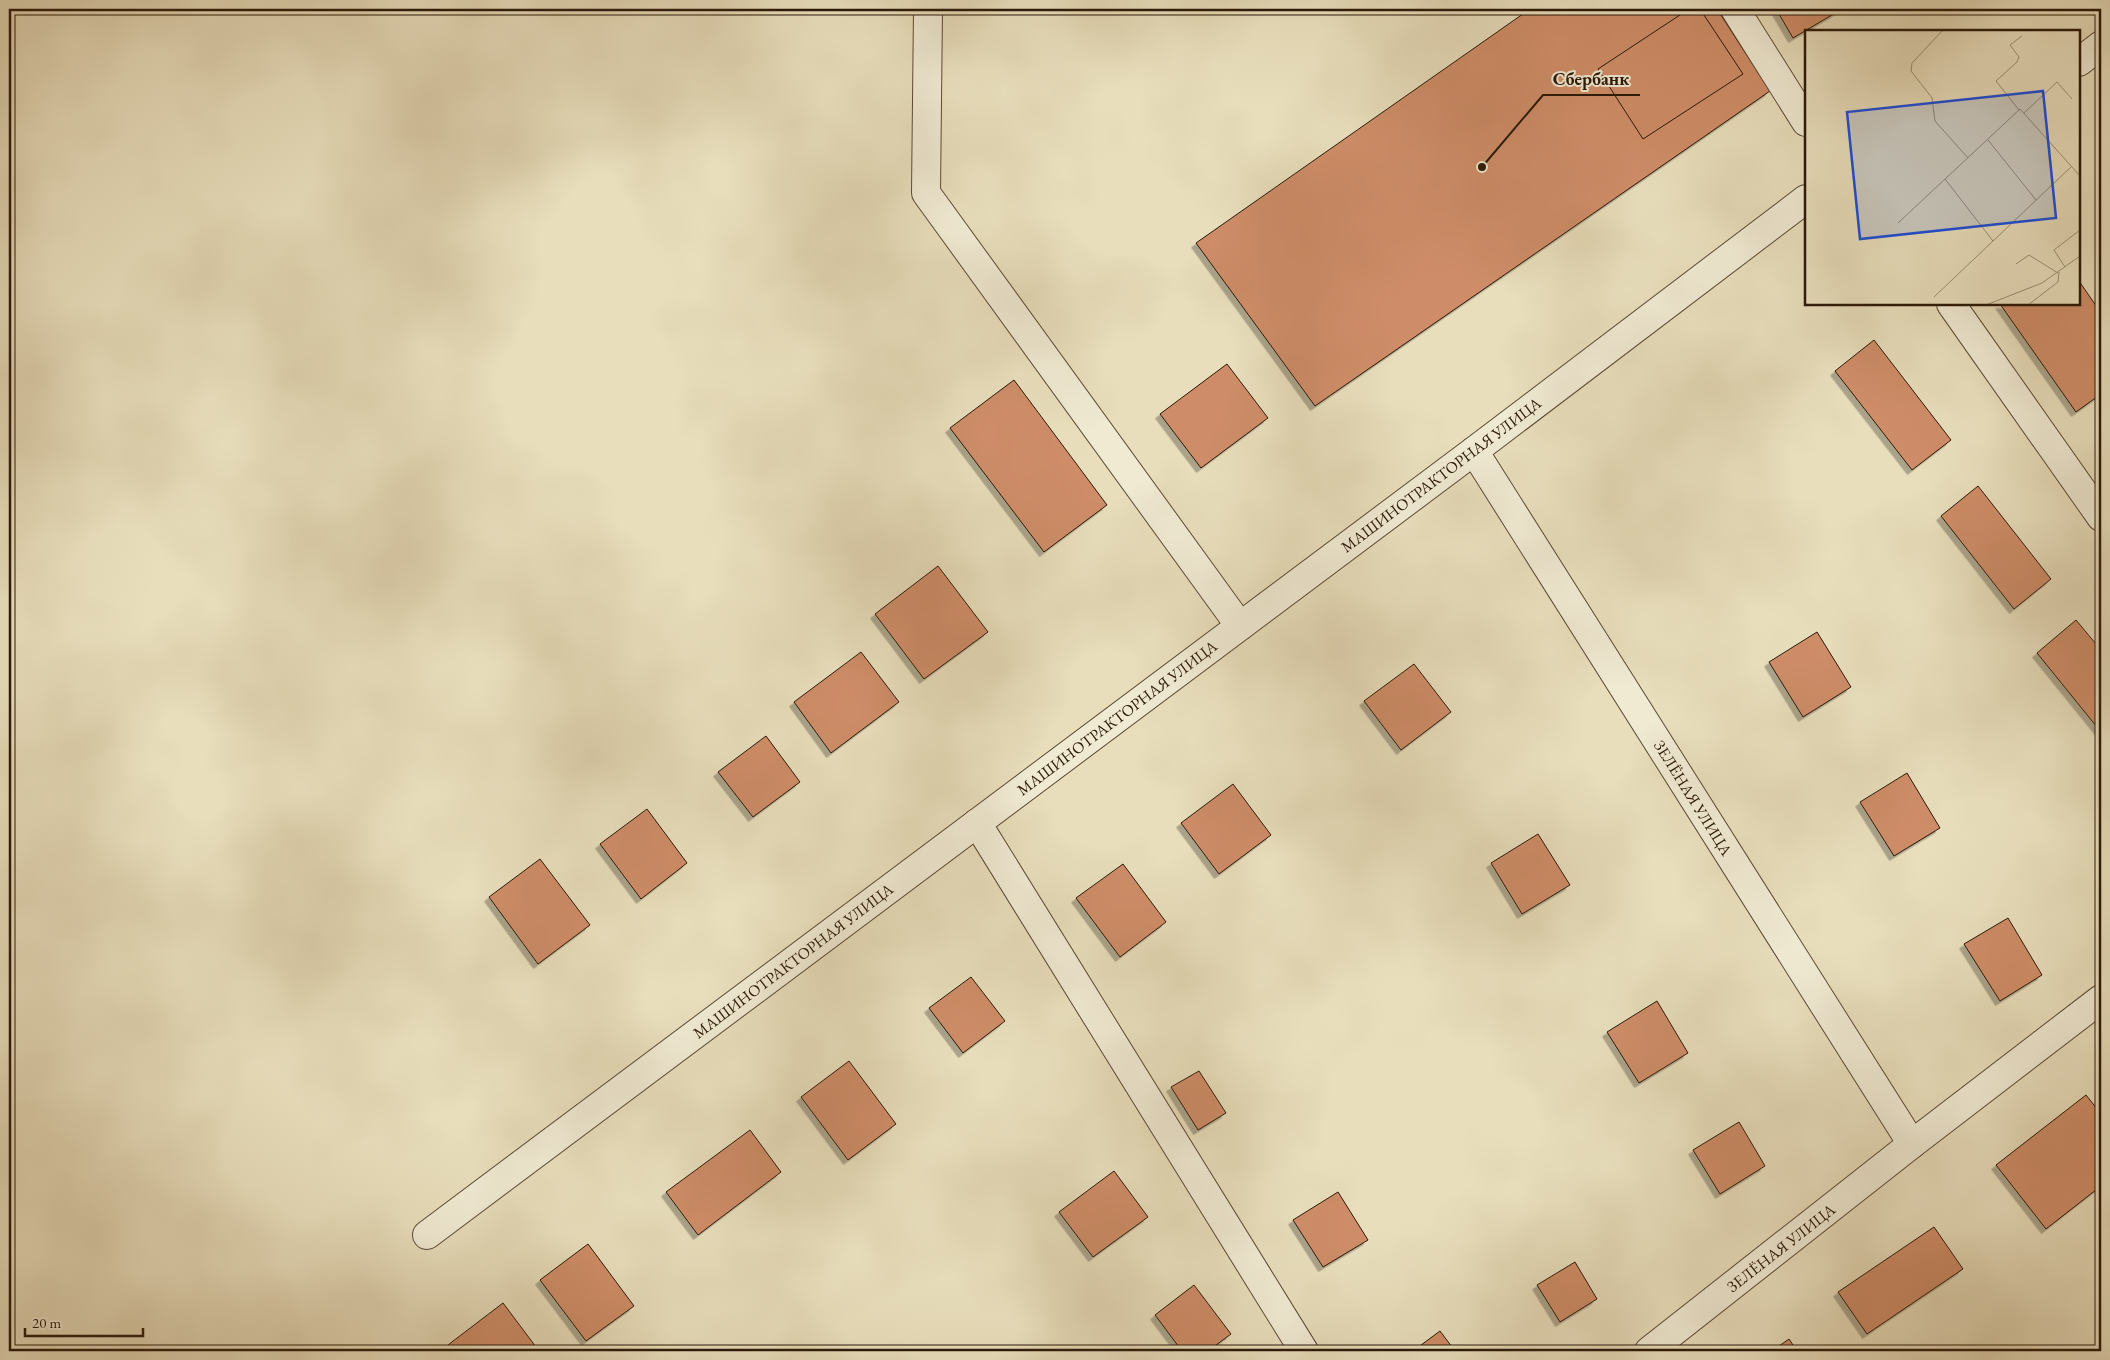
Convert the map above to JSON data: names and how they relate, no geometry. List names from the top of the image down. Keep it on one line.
{"streets":{"street":["МАШИНОТРАКТОРНАЯ УЛИЦА","ЗЕЛЁНАЯ УЛИЦА"]},"crossings":[["МАШИНОТРАКТОРНАЯ УЛИЦА","ЗЕЛЁНАЯ УЛИЦА"]],"places":["Сбербанк"],"scale_bar":"20 m"}
